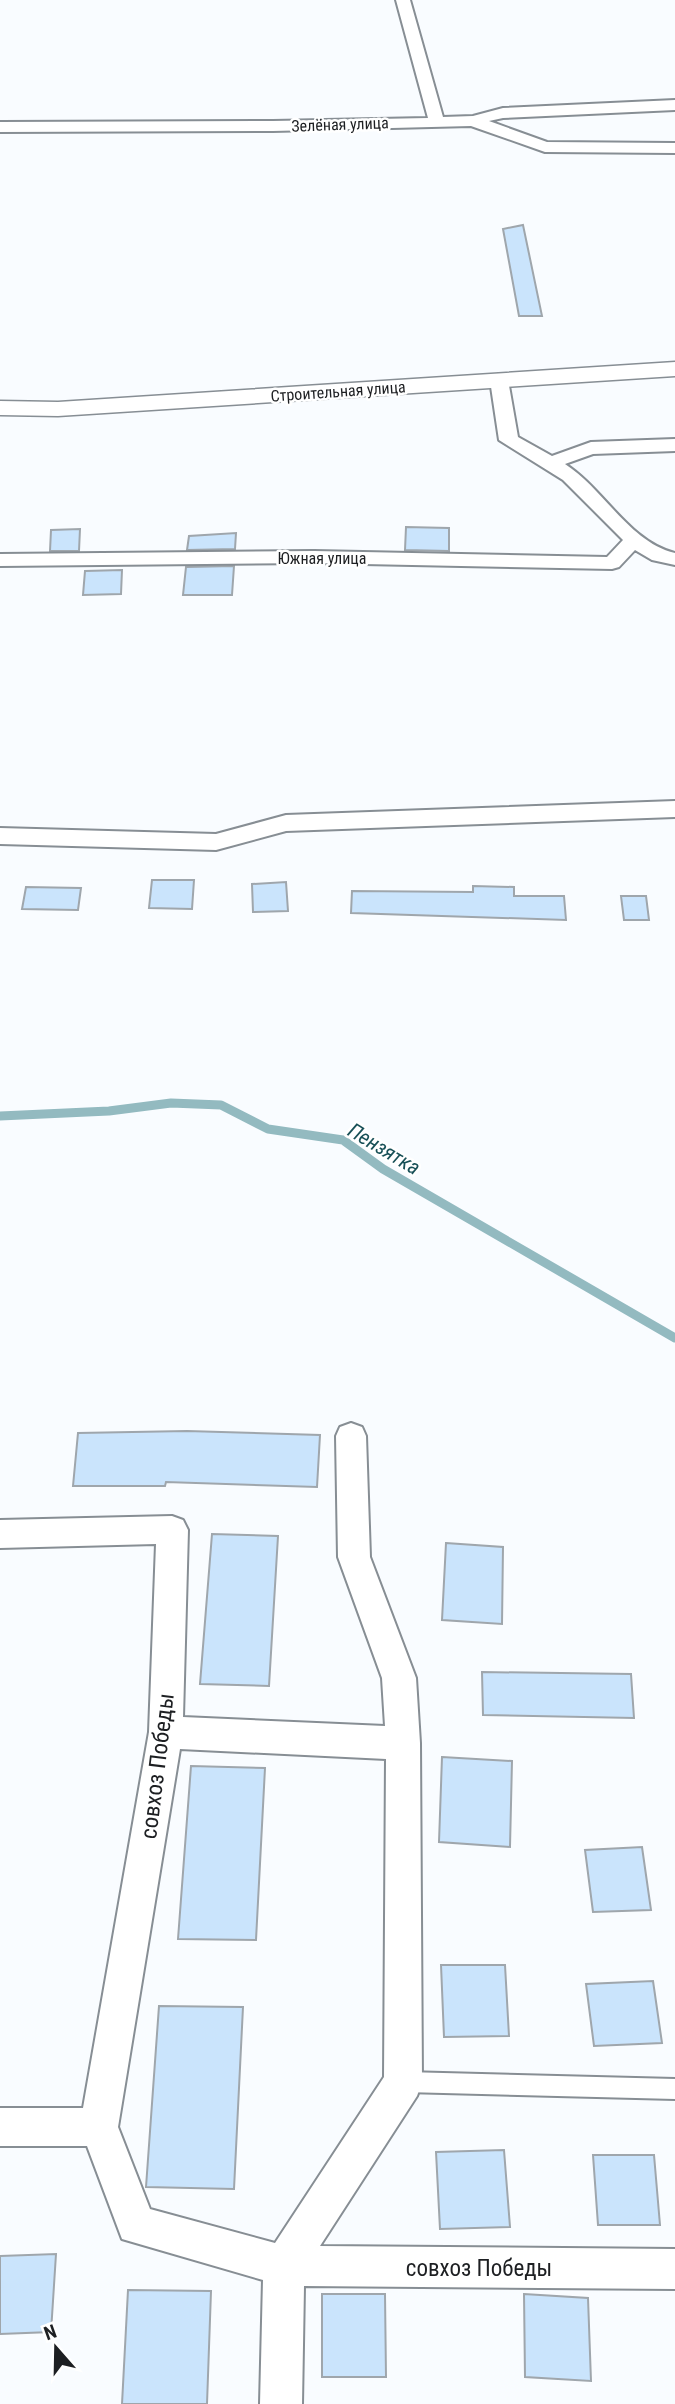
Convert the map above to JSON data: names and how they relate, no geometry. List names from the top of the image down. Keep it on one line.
{"streets":{"street":["Зелёная улица","Строительная улица","Южная улица","совхоз Победы"]},"water":["Пензятка"],"north":"top"}
